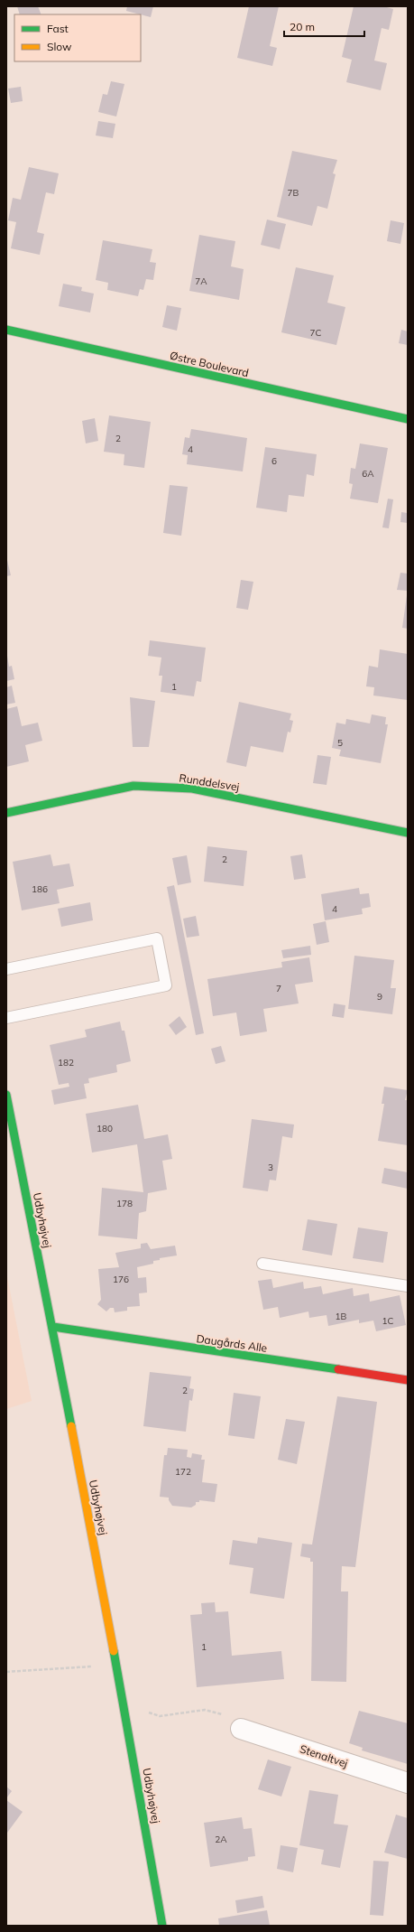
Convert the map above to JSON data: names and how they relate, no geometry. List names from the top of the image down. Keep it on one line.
{"streets":{"street":["Østre Boulevard","Runddelsvej","Udbyhøjvej","Daugårds Alle","Stenaltvej"]},"crossings":[["Udbyhøjvej","Daugårds Alle"]],"house_numbers":["7B","7A","7C","2","4","6","6A","1","5","2","186","4","7","9","182","180","3","178","176","1B","1C","2","172","1","2A"],"legend":["Fast","Slow"],"scale_bar":"20 m"}
